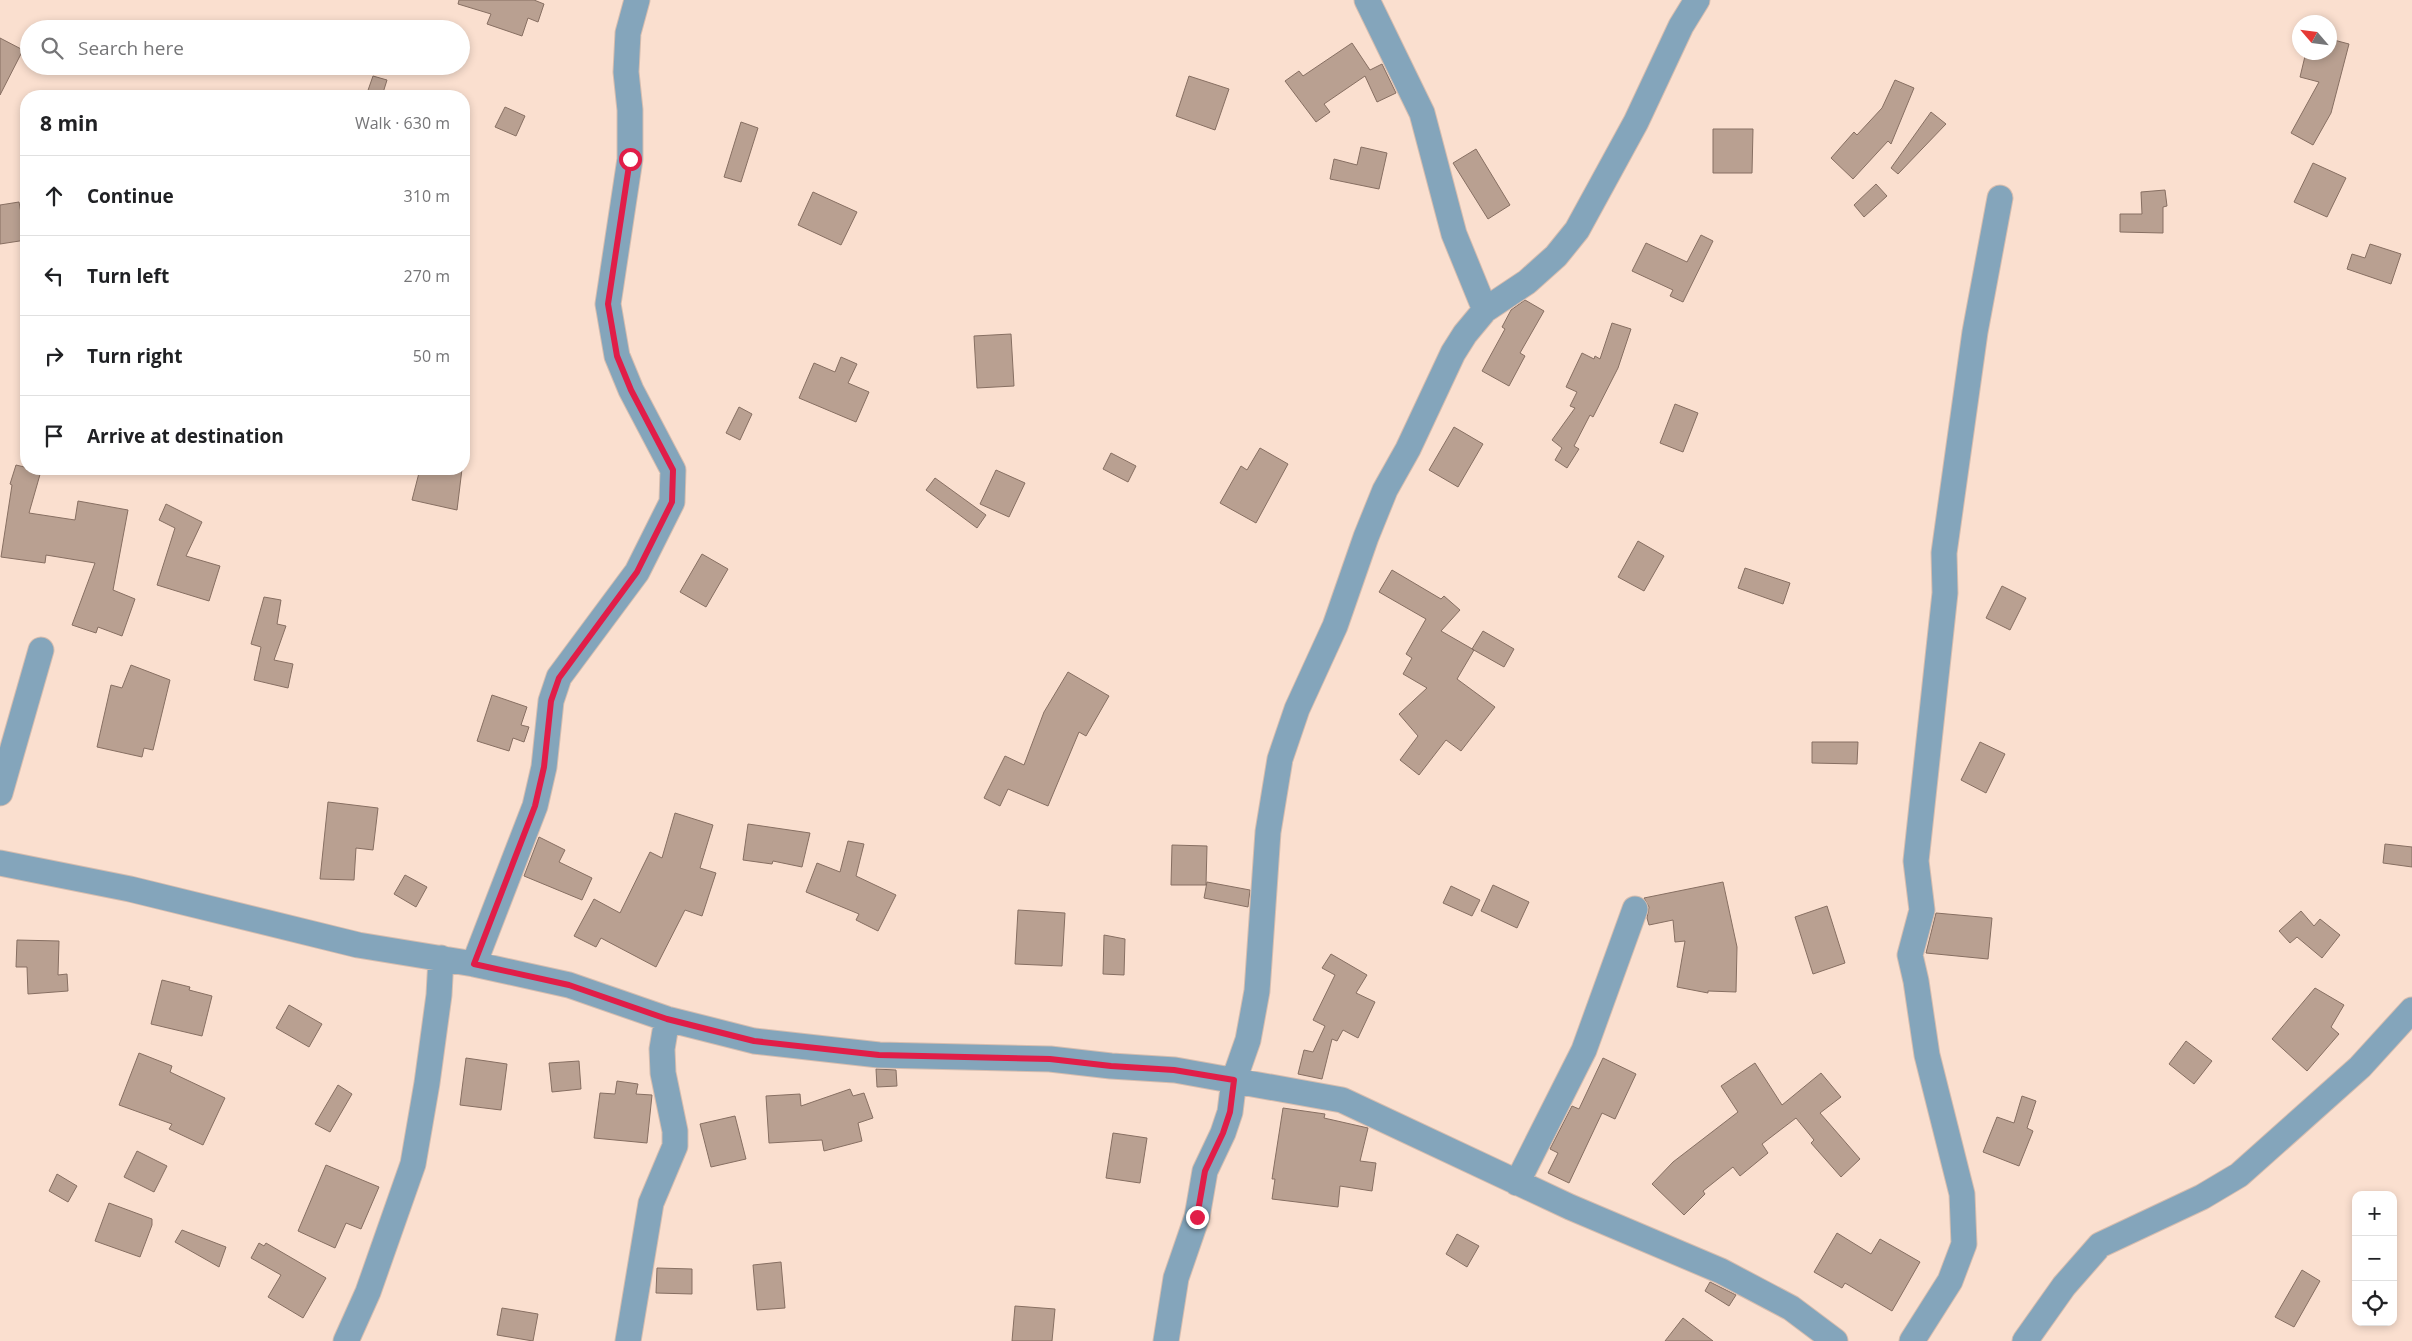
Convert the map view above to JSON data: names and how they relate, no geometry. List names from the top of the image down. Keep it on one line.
{"north":"top left","page":{"search":"Search here","heading":["8 min","Walk · 630 m"],"list":[["Continue","310 m"],["Turn left","270 m"],["Turn right","50 m"],"Arrive at destination"],"map_buttons":["+","−"]}}
